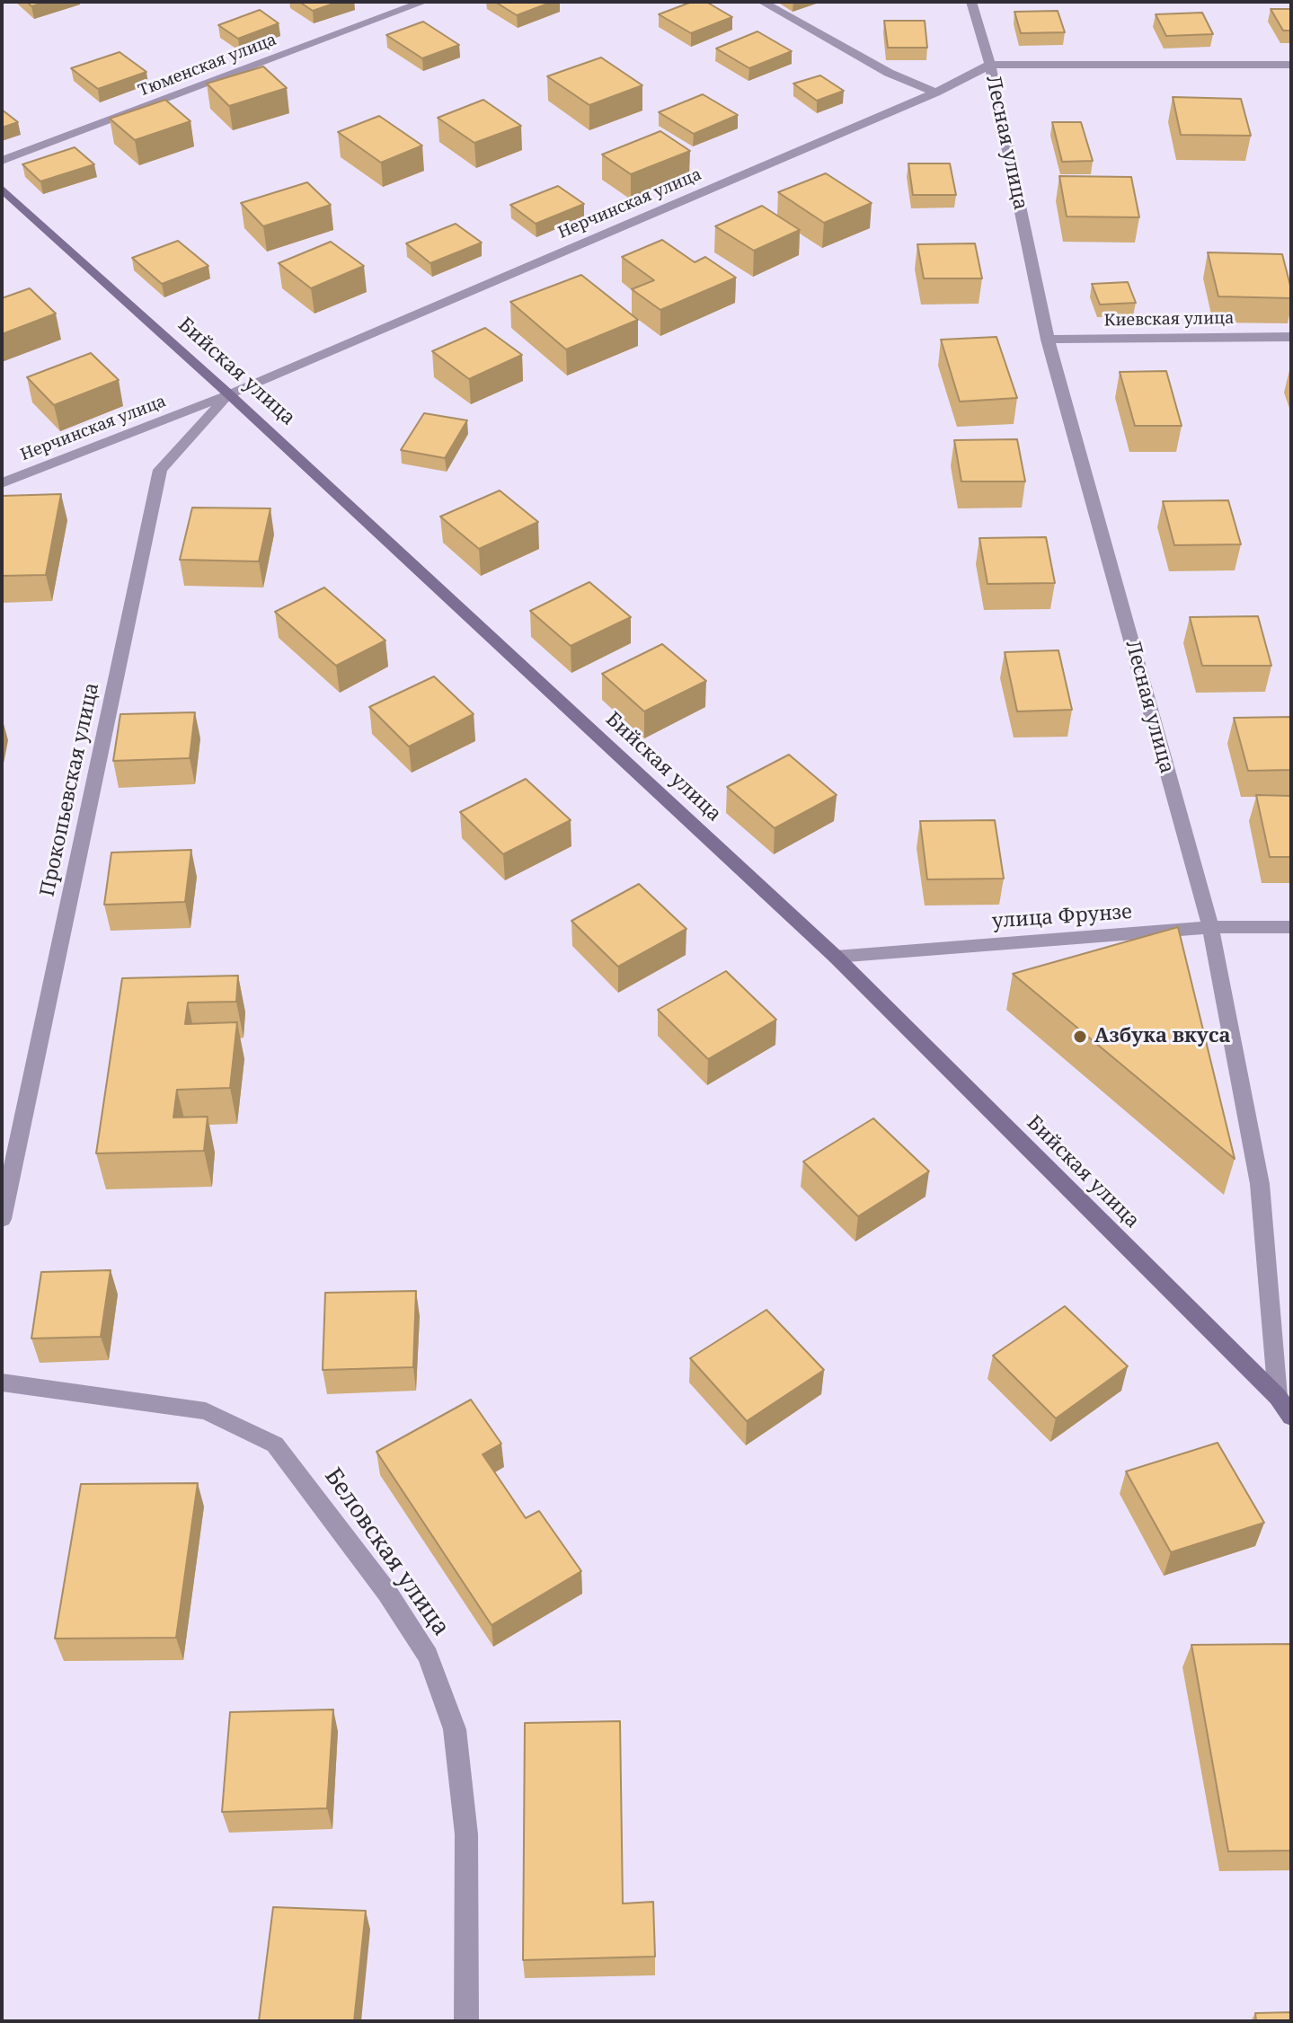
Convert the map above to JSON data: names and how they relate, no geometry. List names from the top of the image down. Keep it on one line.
{"streets":{"street":["Лесная улица","Бийская улица"],"lane":["Тюменская улица","Нерчинская улица","Киевская улица","Прокопьевская улица","улица Фрунзе","Беловская улица"]},"crossings":[["Лесная улица","Нерчинская улица"],["Лесная улица","Киевская улица"],["Лесная улица","Бийская улица"],["Лесная улица","улица Фрунзе"],["Нерчинская улица","Бийская улица"],["Нерчинская улица","Прокопьевская улица"],["Бийская улица","Прокопьевская улица"],["Бийская улица","улица Фрунзе"]],"places":["Азбука вкуса"]}
